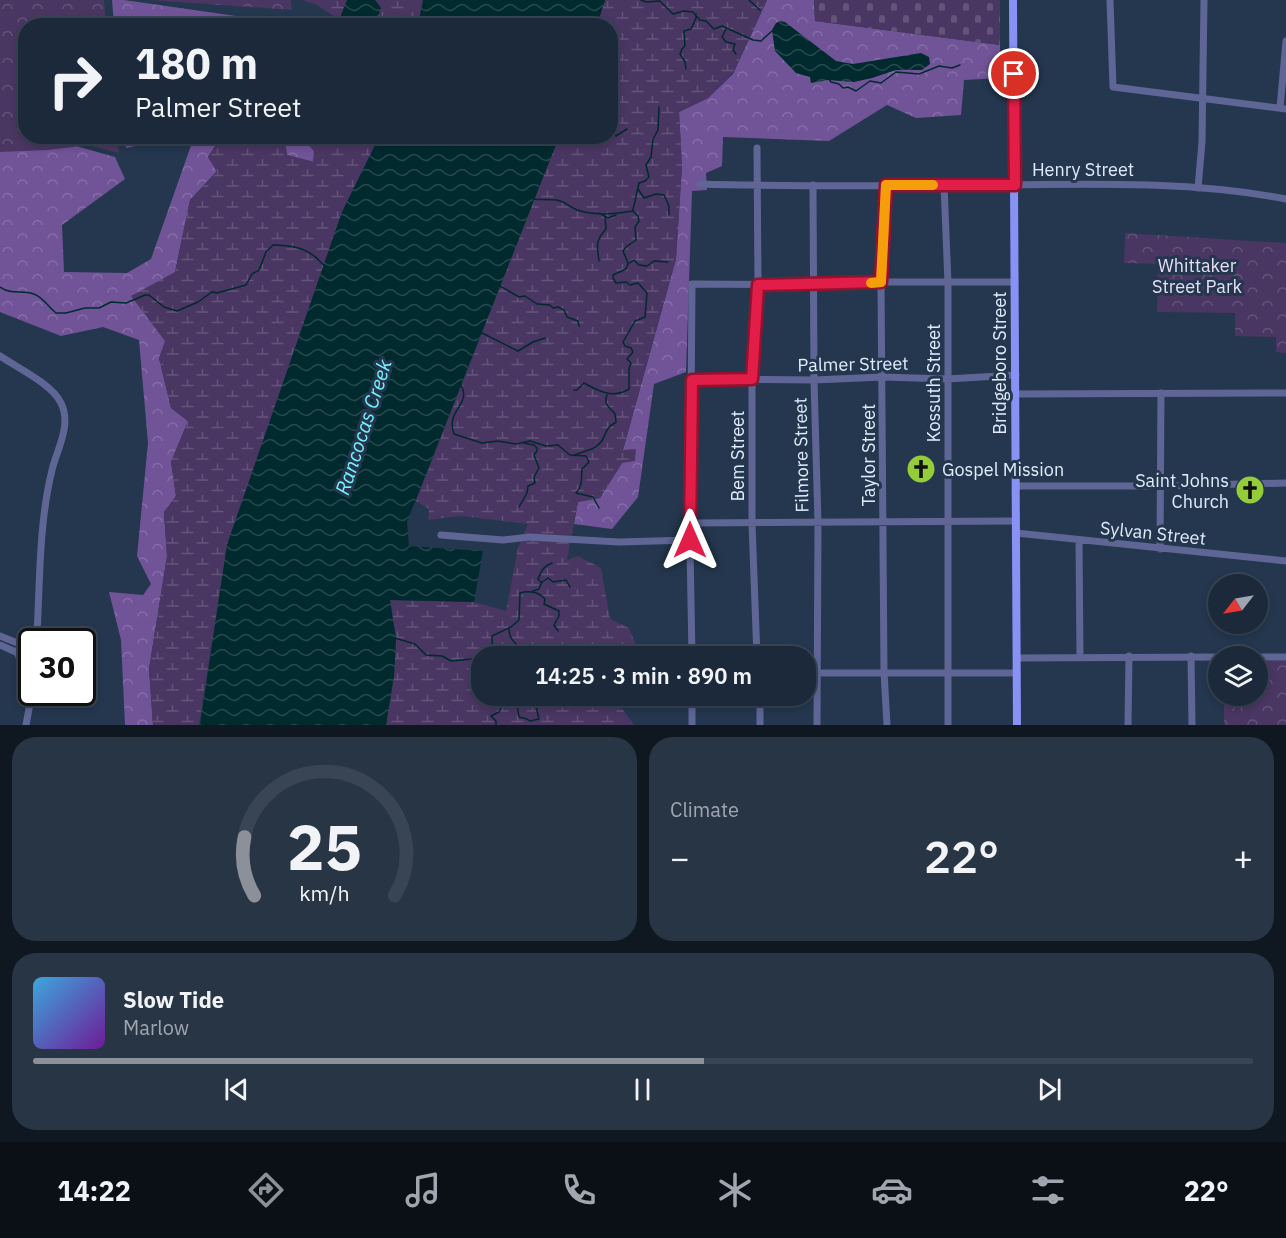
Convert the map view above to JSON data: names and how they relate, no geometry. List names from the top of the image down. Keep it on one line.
{"streets":{"main road":["Bridgeboro Street"],"street":["Henry Street","Palmer Street","Kossuth Street","Filmore Street","Taylor Street","Bem Street","Sylvan Street"]},"crossings":[["Henry Street","Bridgeboro Street"],["Henry Street","Kossuth Street"],["Henry Street","Filmore Street"],["Henry Street","Taylor Street"],["Henry Street","Bem Street"],["Bridgeboro Street","Palmer Street"],["Bridgeboro Street","Sylvan Street"],["Palmer Street","Kossuth Street"],["Palmer Street","Filmore Street"],["Palmer Street","Taylor Street"],["Palmer Street","Bem Street"]],"water":["Rancocas Creek"],"parks":["Whittaker Street Park"],"places":{"church":["Gospel Mission","Saint Johns Church"]},"north":"bottom left","page":{"turn":["180 m","Palmer Street"],"limit":"30","trip":"14:25 · 3 min · 890 m","tile":"Climate","heat":["−","22°","+"],"song":["Slow Tide","Marlow"],"tabs":["14:22","22°"],"gauge":["25","km/h"]}}
